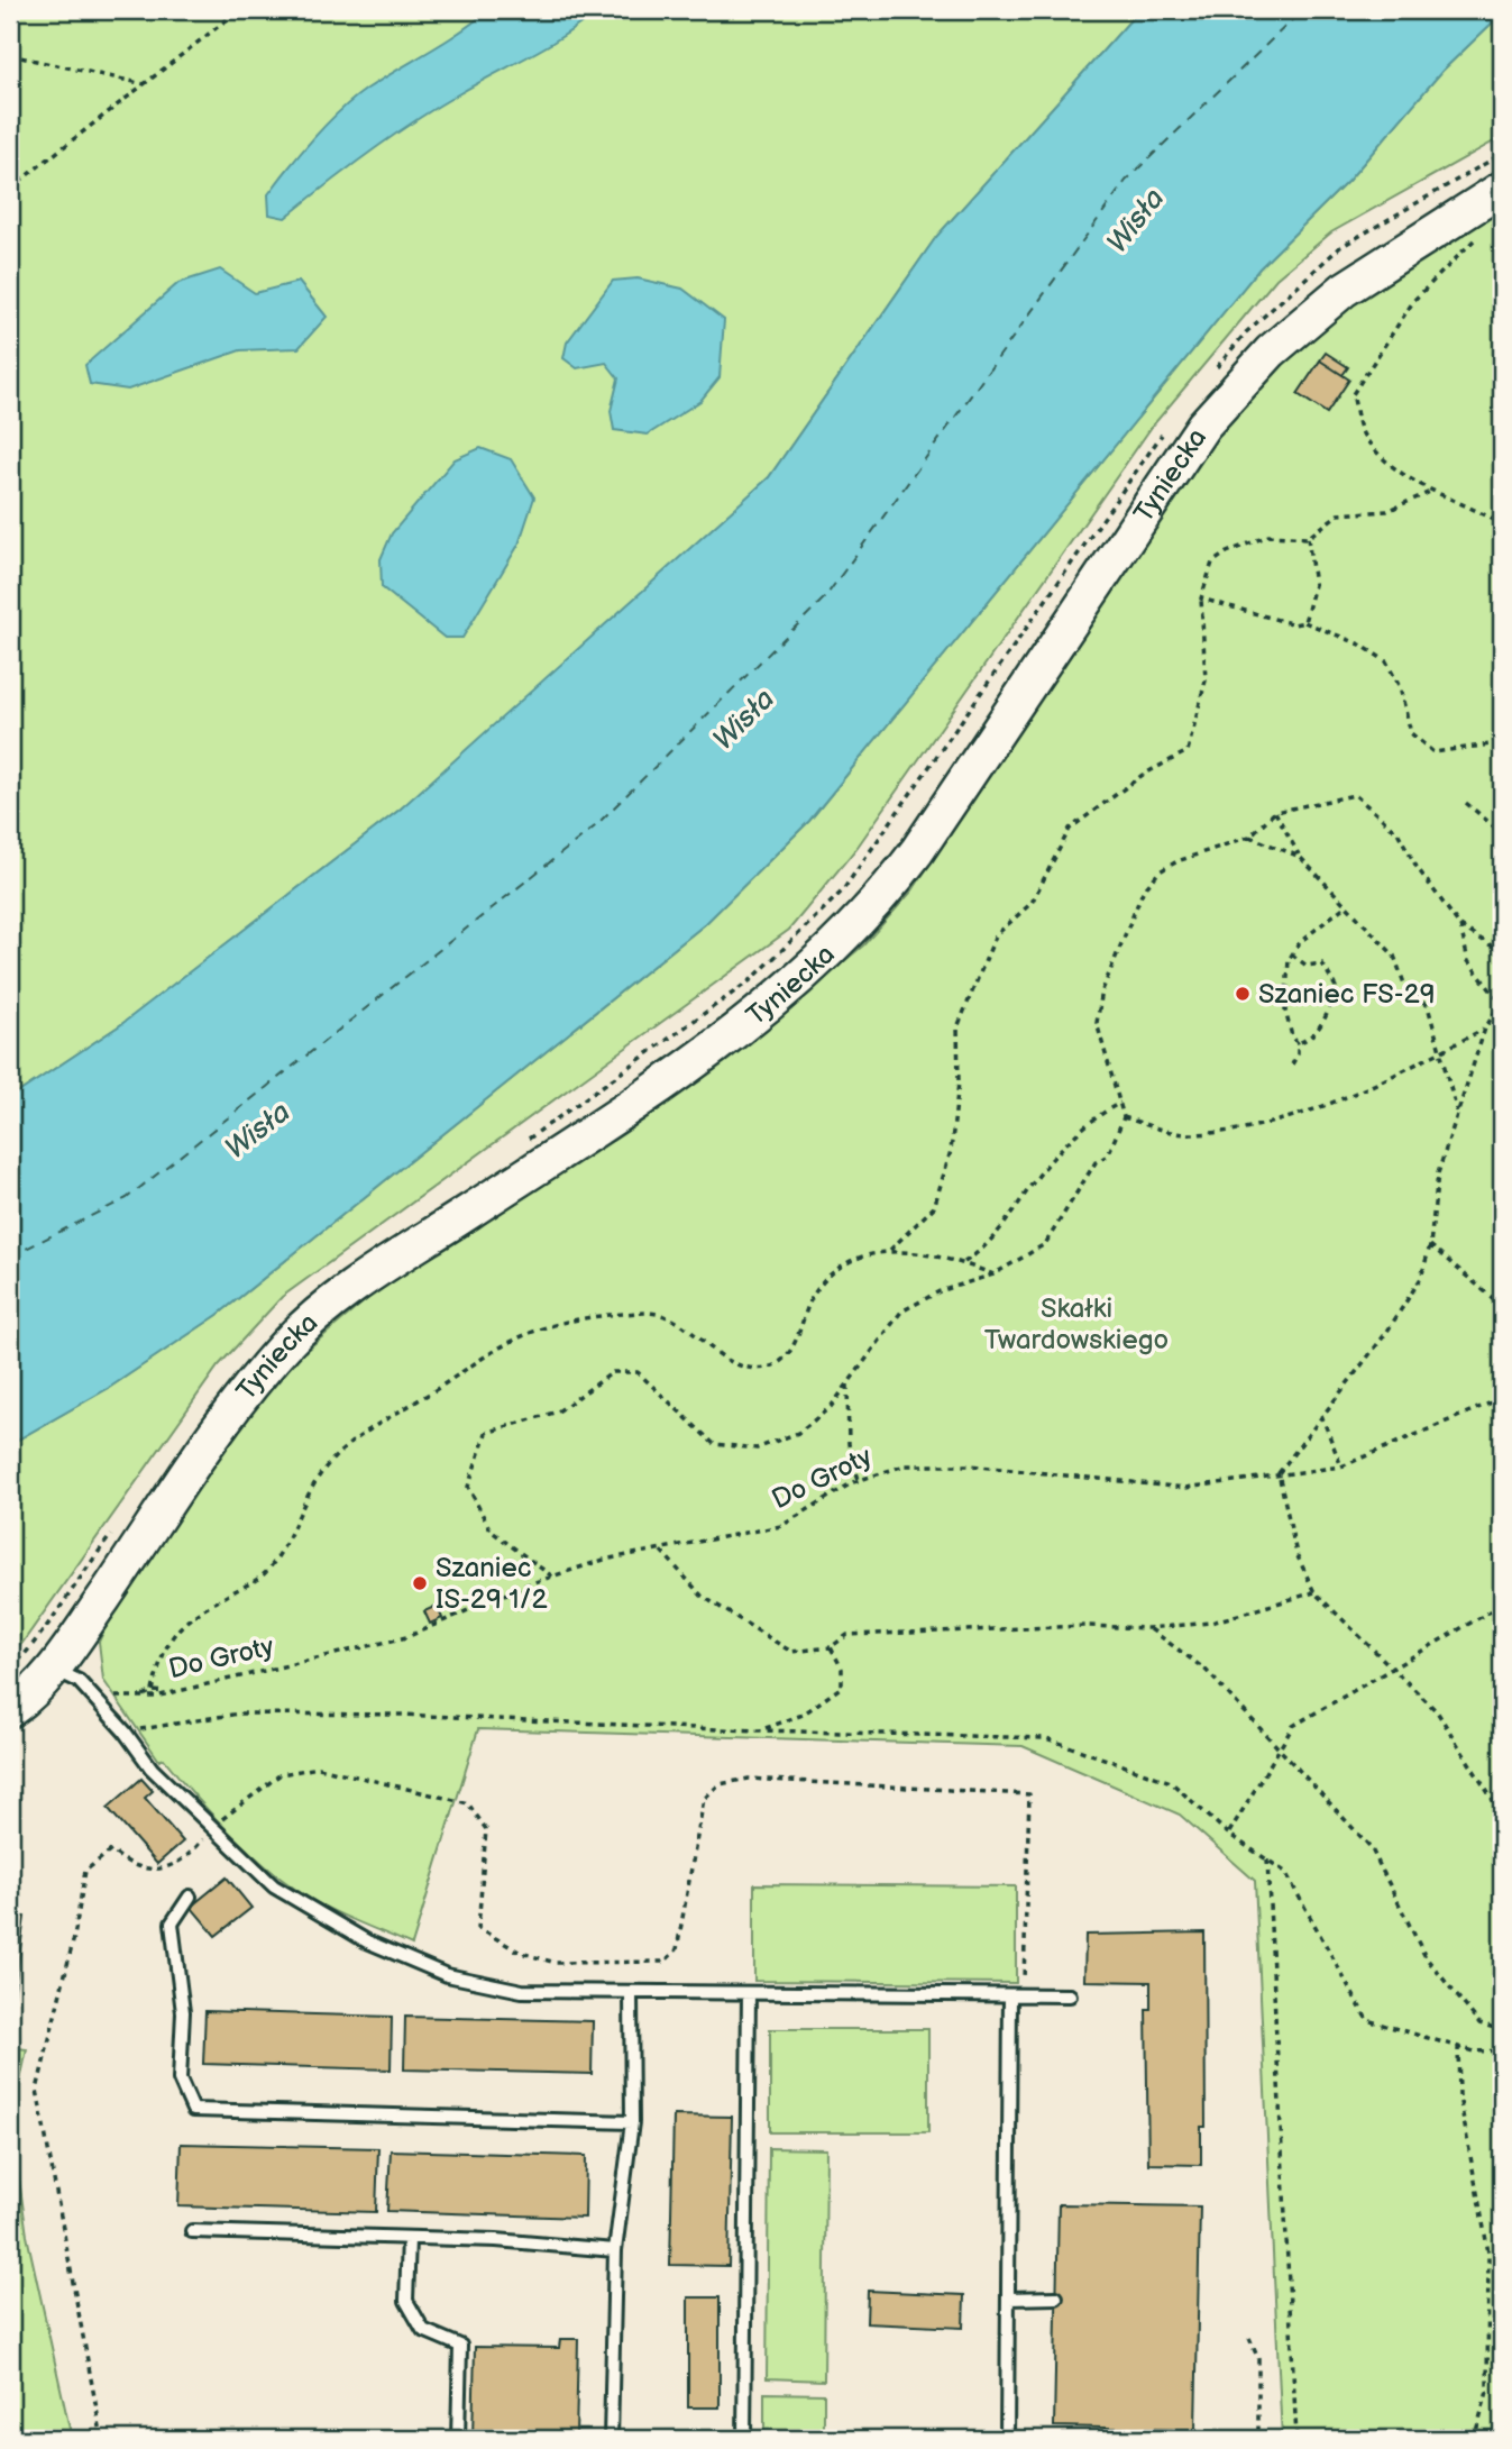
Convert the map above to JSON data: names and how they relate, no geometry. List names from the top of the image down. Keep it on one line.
{"streets":{"street":["Tyniecka"],"path":["Do Groty"]},"water":["Wisła"],"parks":["Skałki Twardowskiego"],"places":["Szaniec FS-29","Szaniec IS-29 1/2"]}
